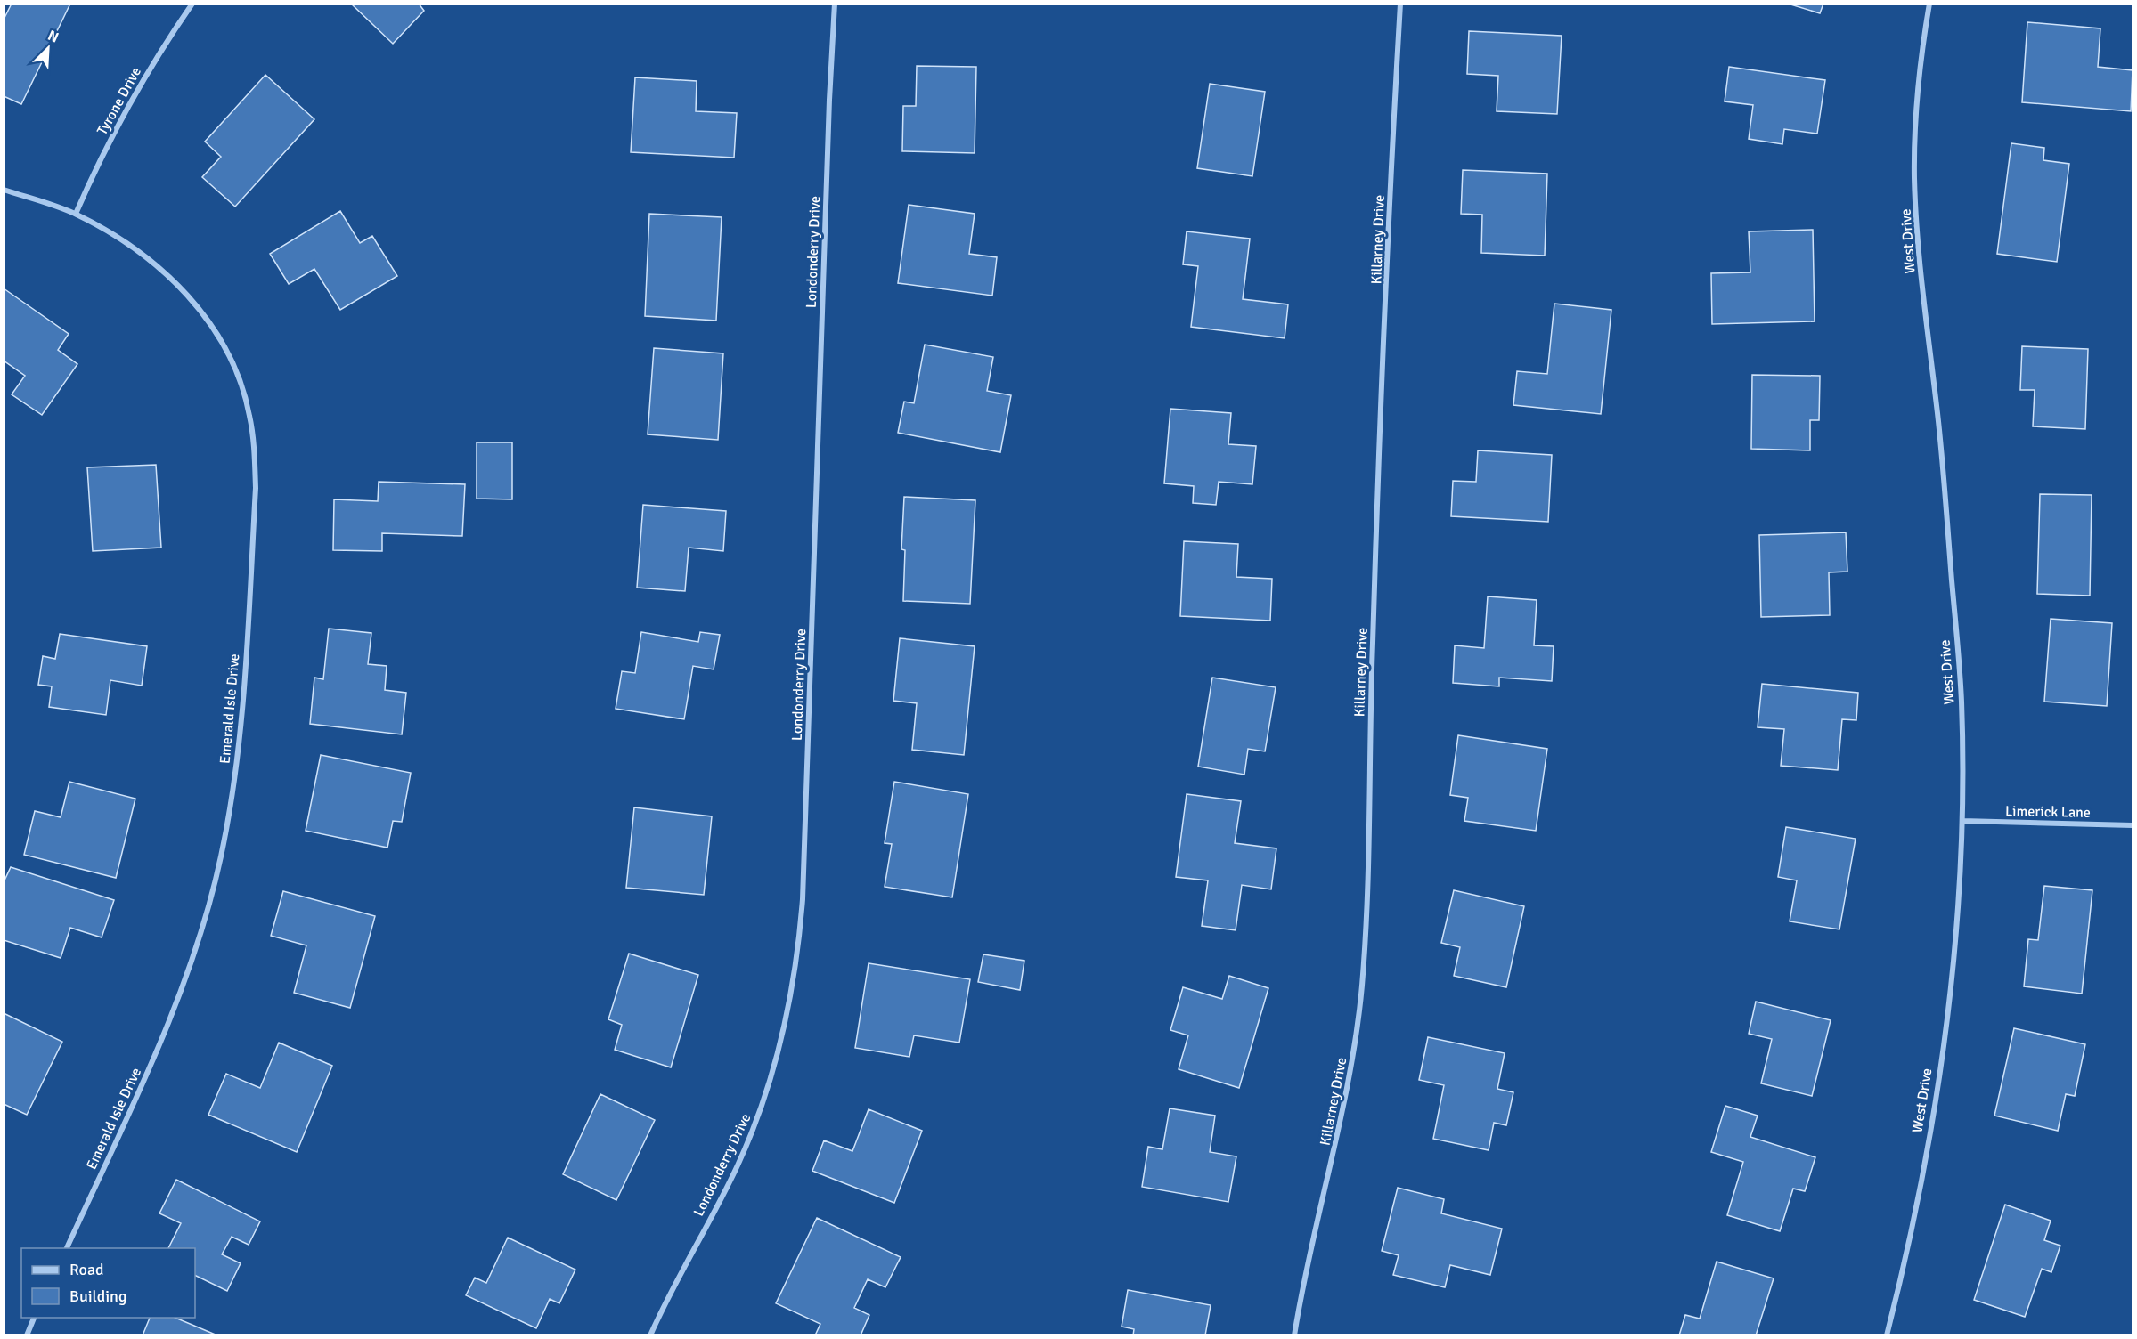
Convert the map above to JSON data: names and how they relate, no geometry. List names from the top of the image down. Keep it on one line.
{"streets":{"street":["Tyrone Drive","Killarney Drive","West Drive","Londonderry Drive","Emerald Isle Drive","Limerick Lane"]},"crossings":[["Tyrone Drive","Emerald Isle Drive"],["West Drive","Limerick Lane"]],"legend":["Road","Building"],"north":"top right"}
